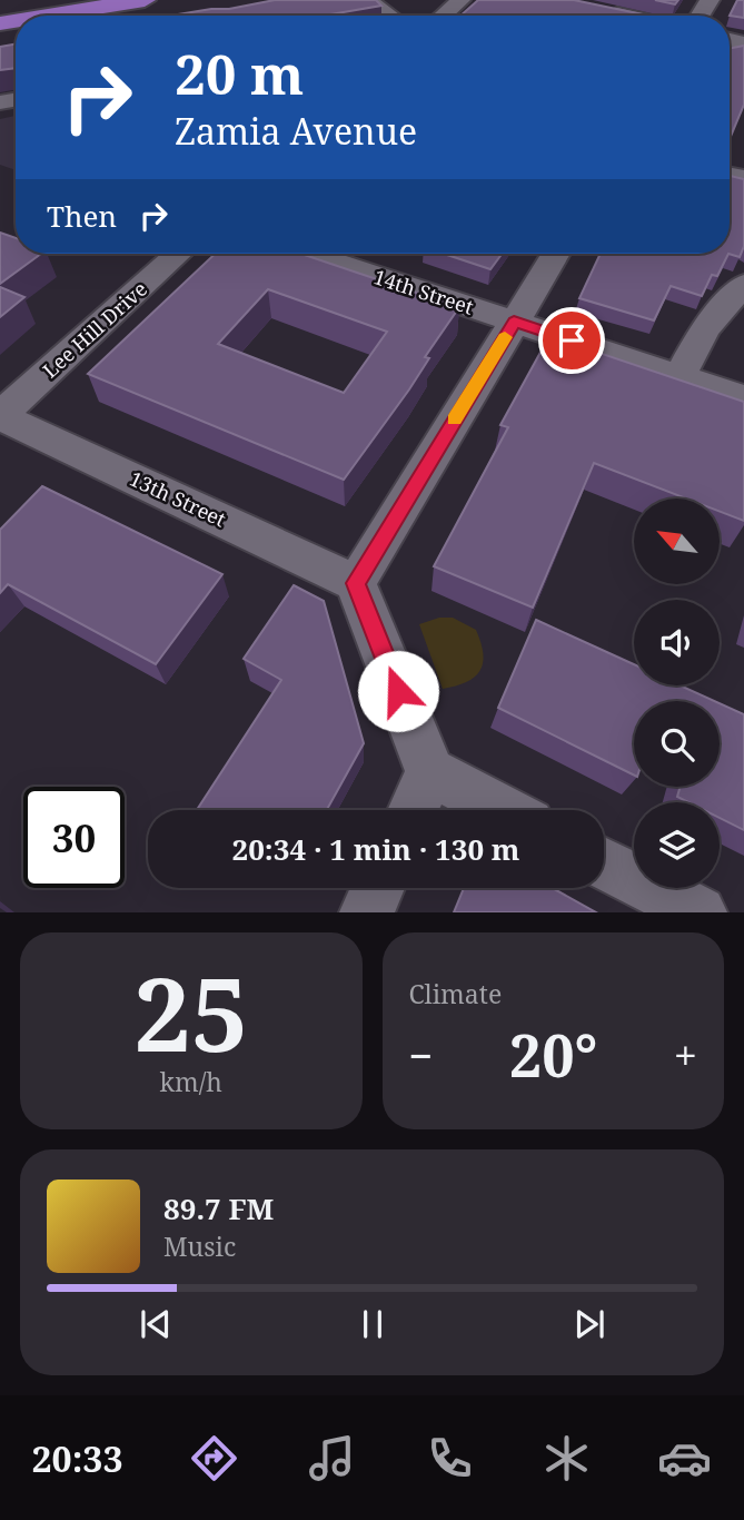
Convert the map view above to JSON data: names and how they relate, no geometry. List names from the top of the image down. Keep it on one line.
{"streets":{"street":["14th Street","Lee Hill Drive","13th Street"]},"crossings":[["Lee Hill Drive","13th Street"]],"north":"top left","page":{"turn":["20 m","Zamia Avenue"],"then":"Then","limit":"30","trip":"20:34 · 1 min · 130 m","tile":[["25","km/h"],"Climate"],"heat":["−","20°","+"],"song":["89.7 FM","Music"],"tabs":"20:33"}}
